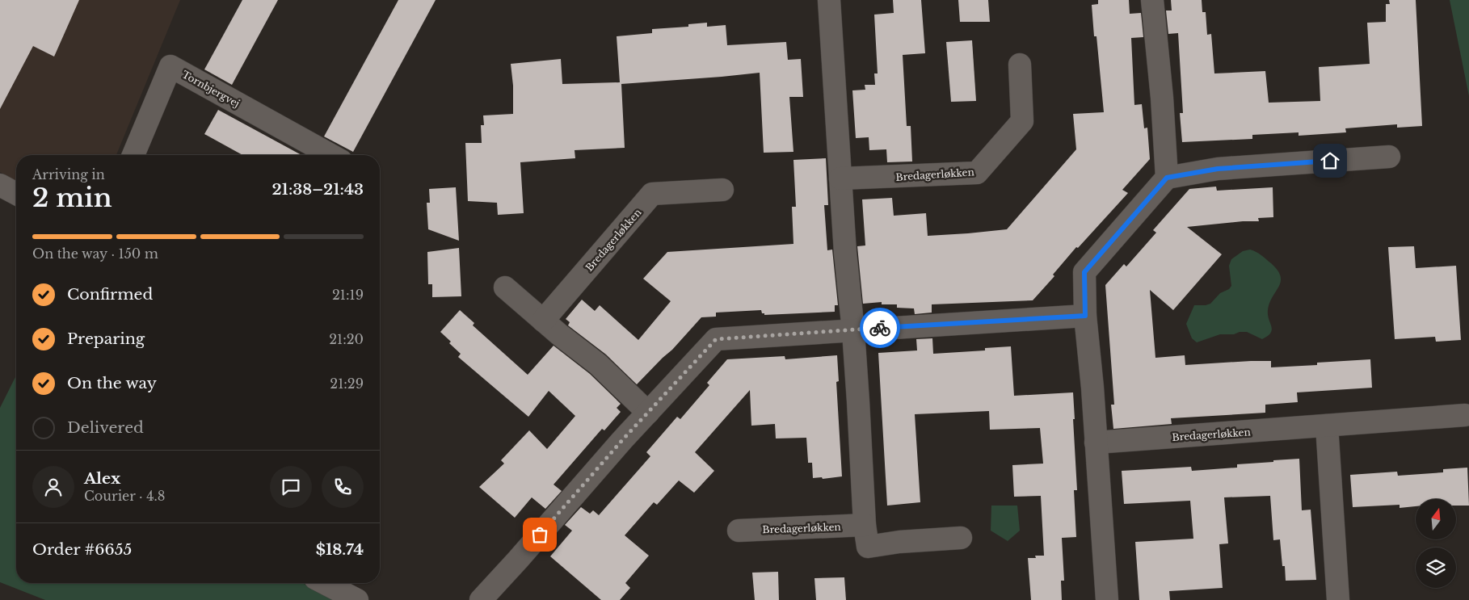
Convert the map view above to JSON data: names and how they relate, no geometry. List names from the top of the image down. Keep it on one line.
{"streets":{"street":["Tornbjergvej","Bredagerløkken"]},"north":"top","page":{"heading":["2 min","Arriving in","21:38–21:43"],"panel":["Alex","Courier · 4.8","Order #6655","$18.74"],"bar":"On the way · 150 m","list":[["Confirmed","21:19"],["Preparing","21:20"],["On the way","21:29"],"Delivered"]}}
